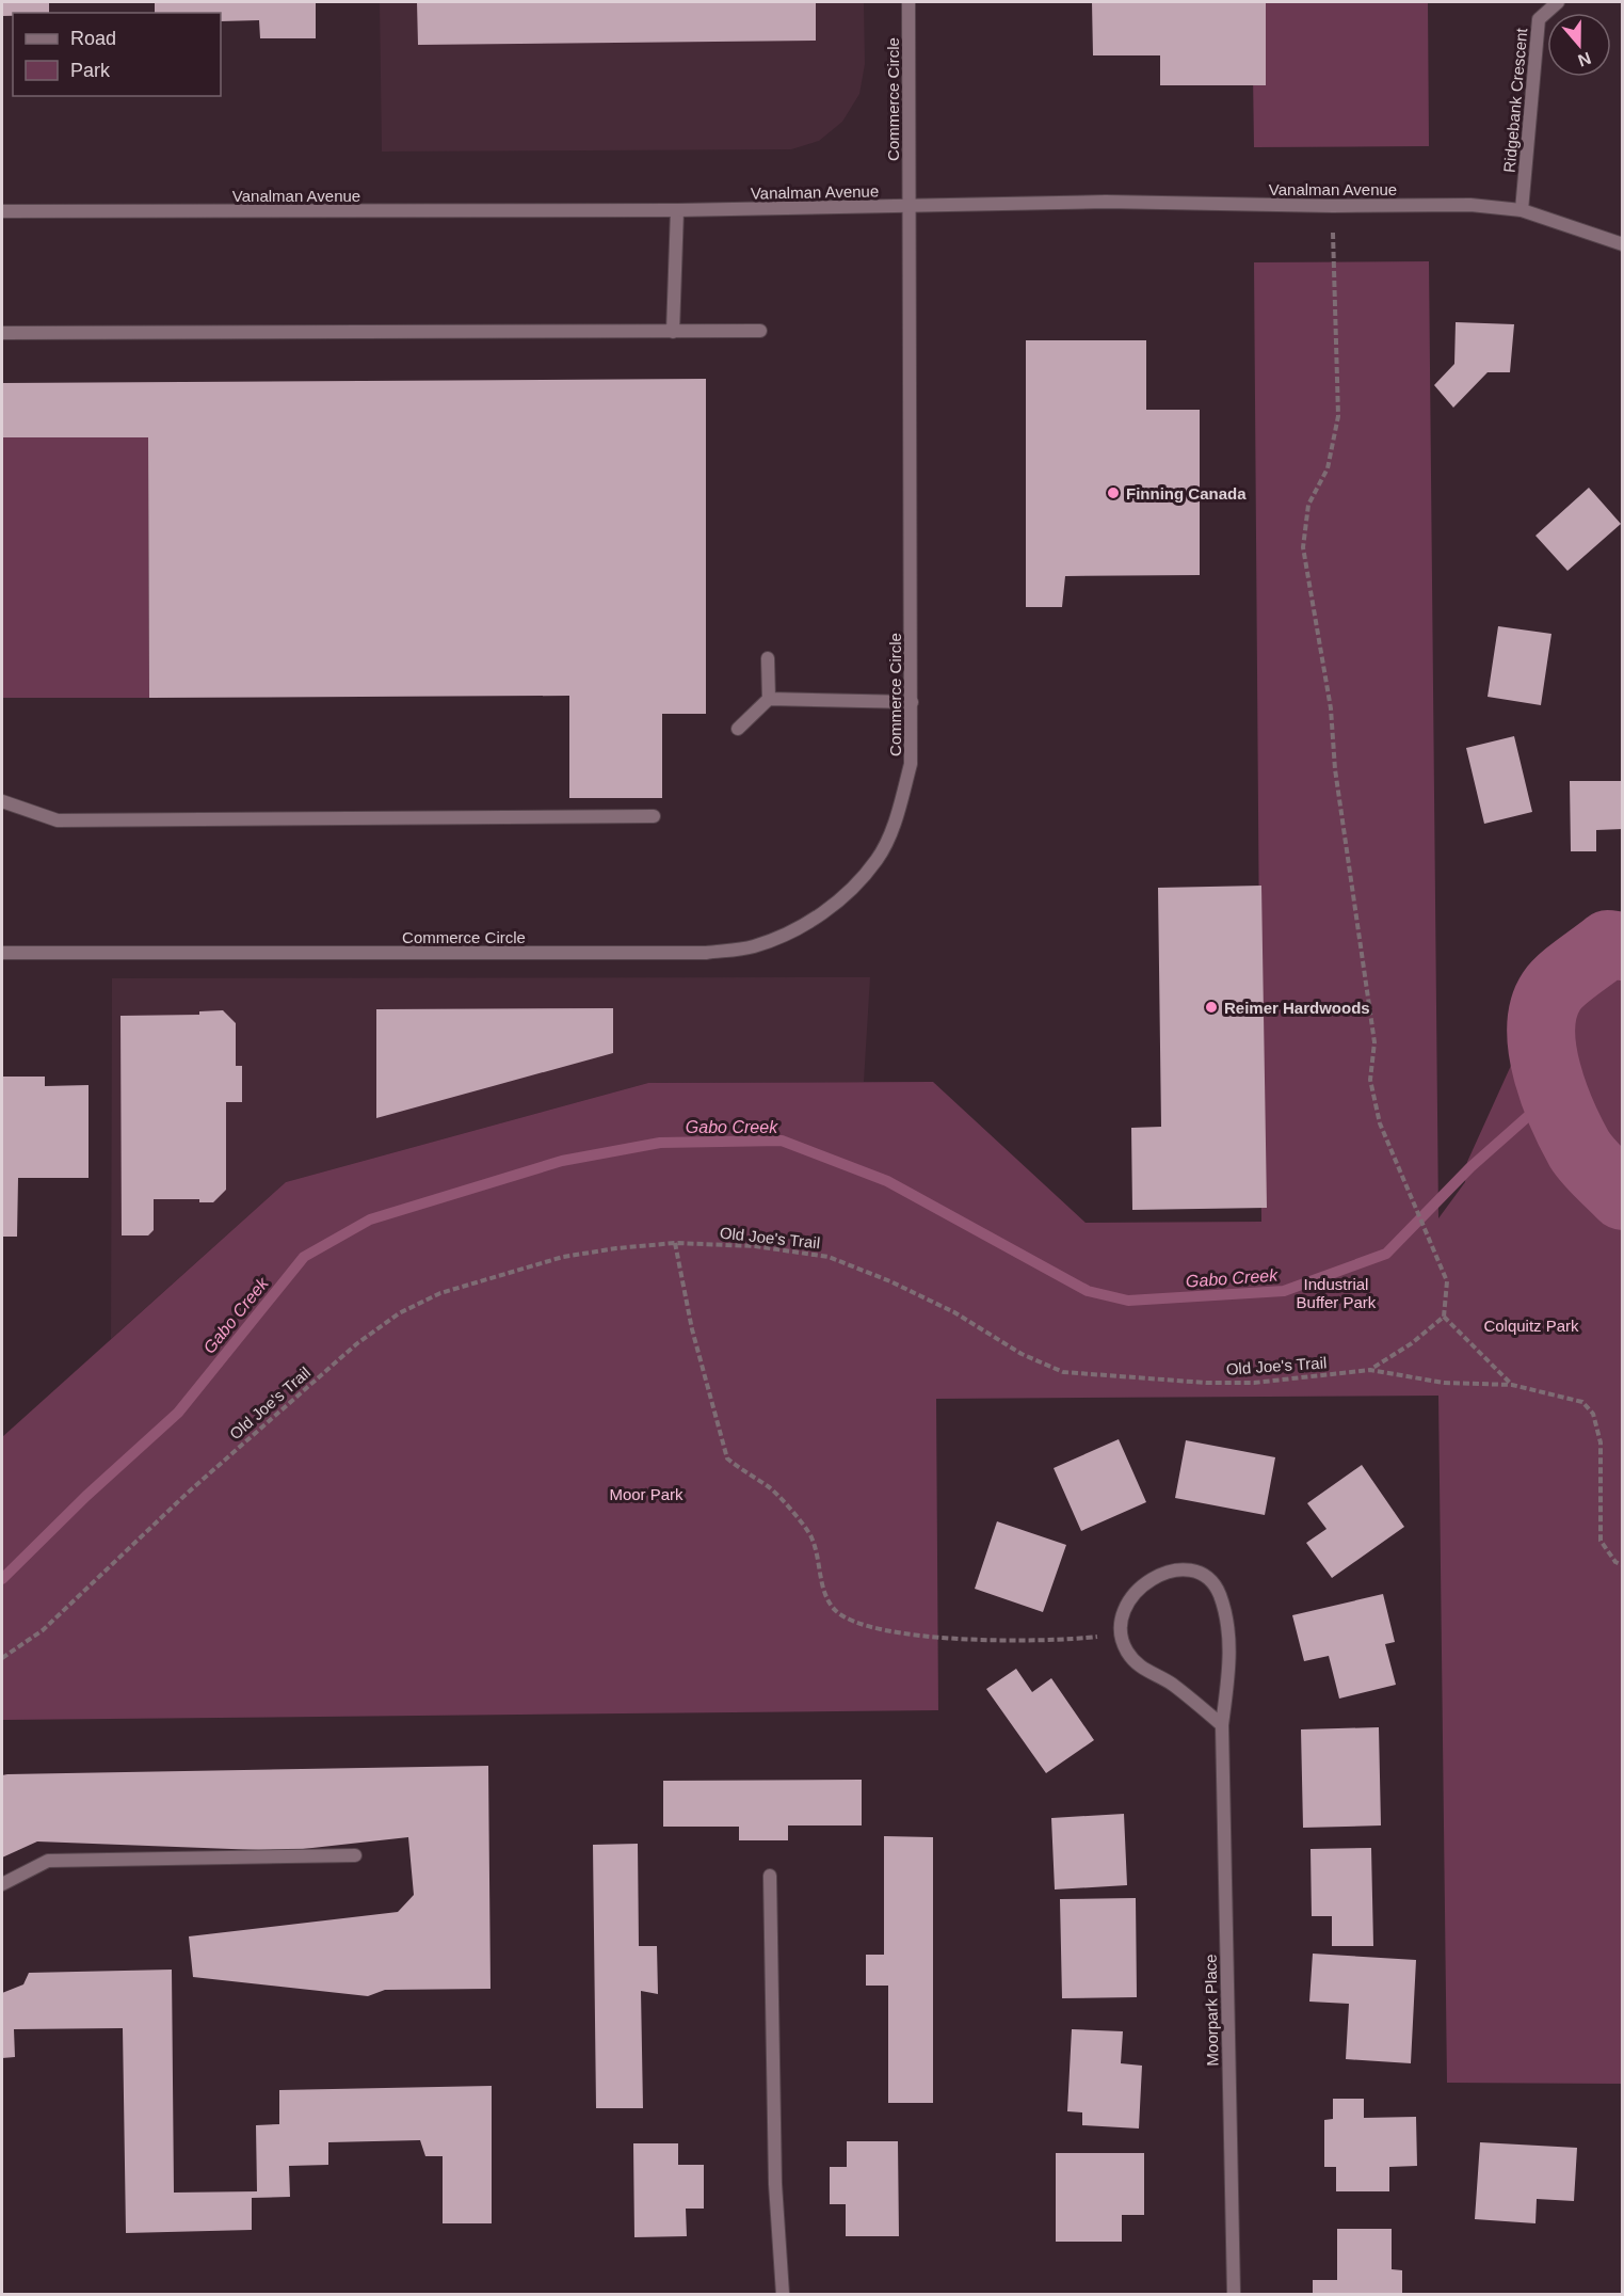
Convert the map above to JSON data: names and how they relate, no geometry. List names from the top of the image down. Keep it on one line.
{"streets":{"street":["Commerce Circle","Ridgebank Crescent","Vanalman Avenue","Moorpark Place"],"path":["Old Joe's Trail"]},"crossings":[["Commerce Circle","Vanalman Avenue"],["Ridgebank Crescent","Vanalman Avenue"]],"water":["Gabo Creek"],"parks":["Industrial Buffer Park","Colquitz Park","Moor Park"],"places":["Finning Canada","Reimer Hardwoods"],"legend":["Road","Park"],"north":"bottom"}
